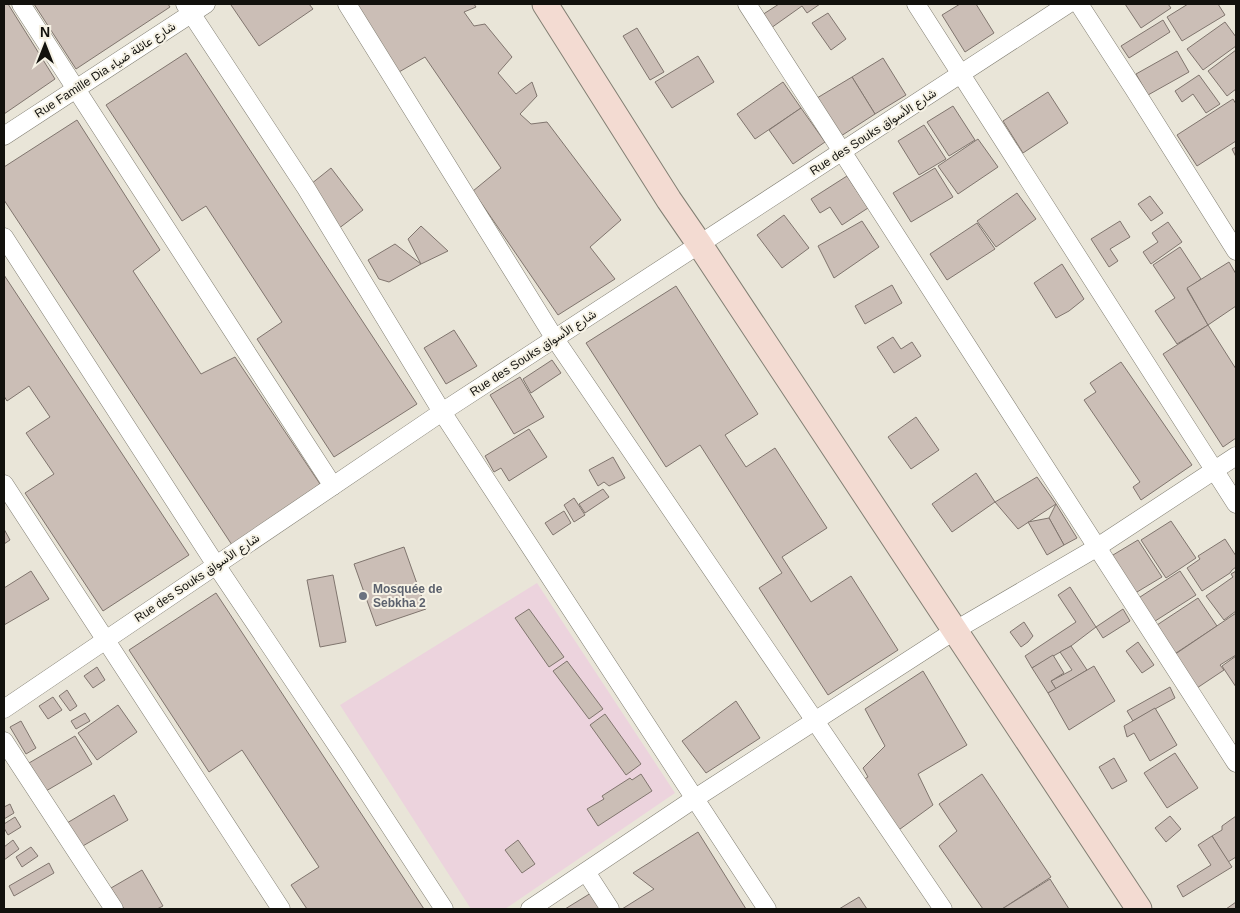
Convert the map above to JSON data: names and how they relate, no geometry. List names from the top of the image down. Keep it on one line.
{"streets":{"street":["Rue Famille Dia شارع عائلة ضياء","Rue des Souks شارع الأسواق"]},"places":["Mosquée de Sebkha 2"],"north":"top"}
